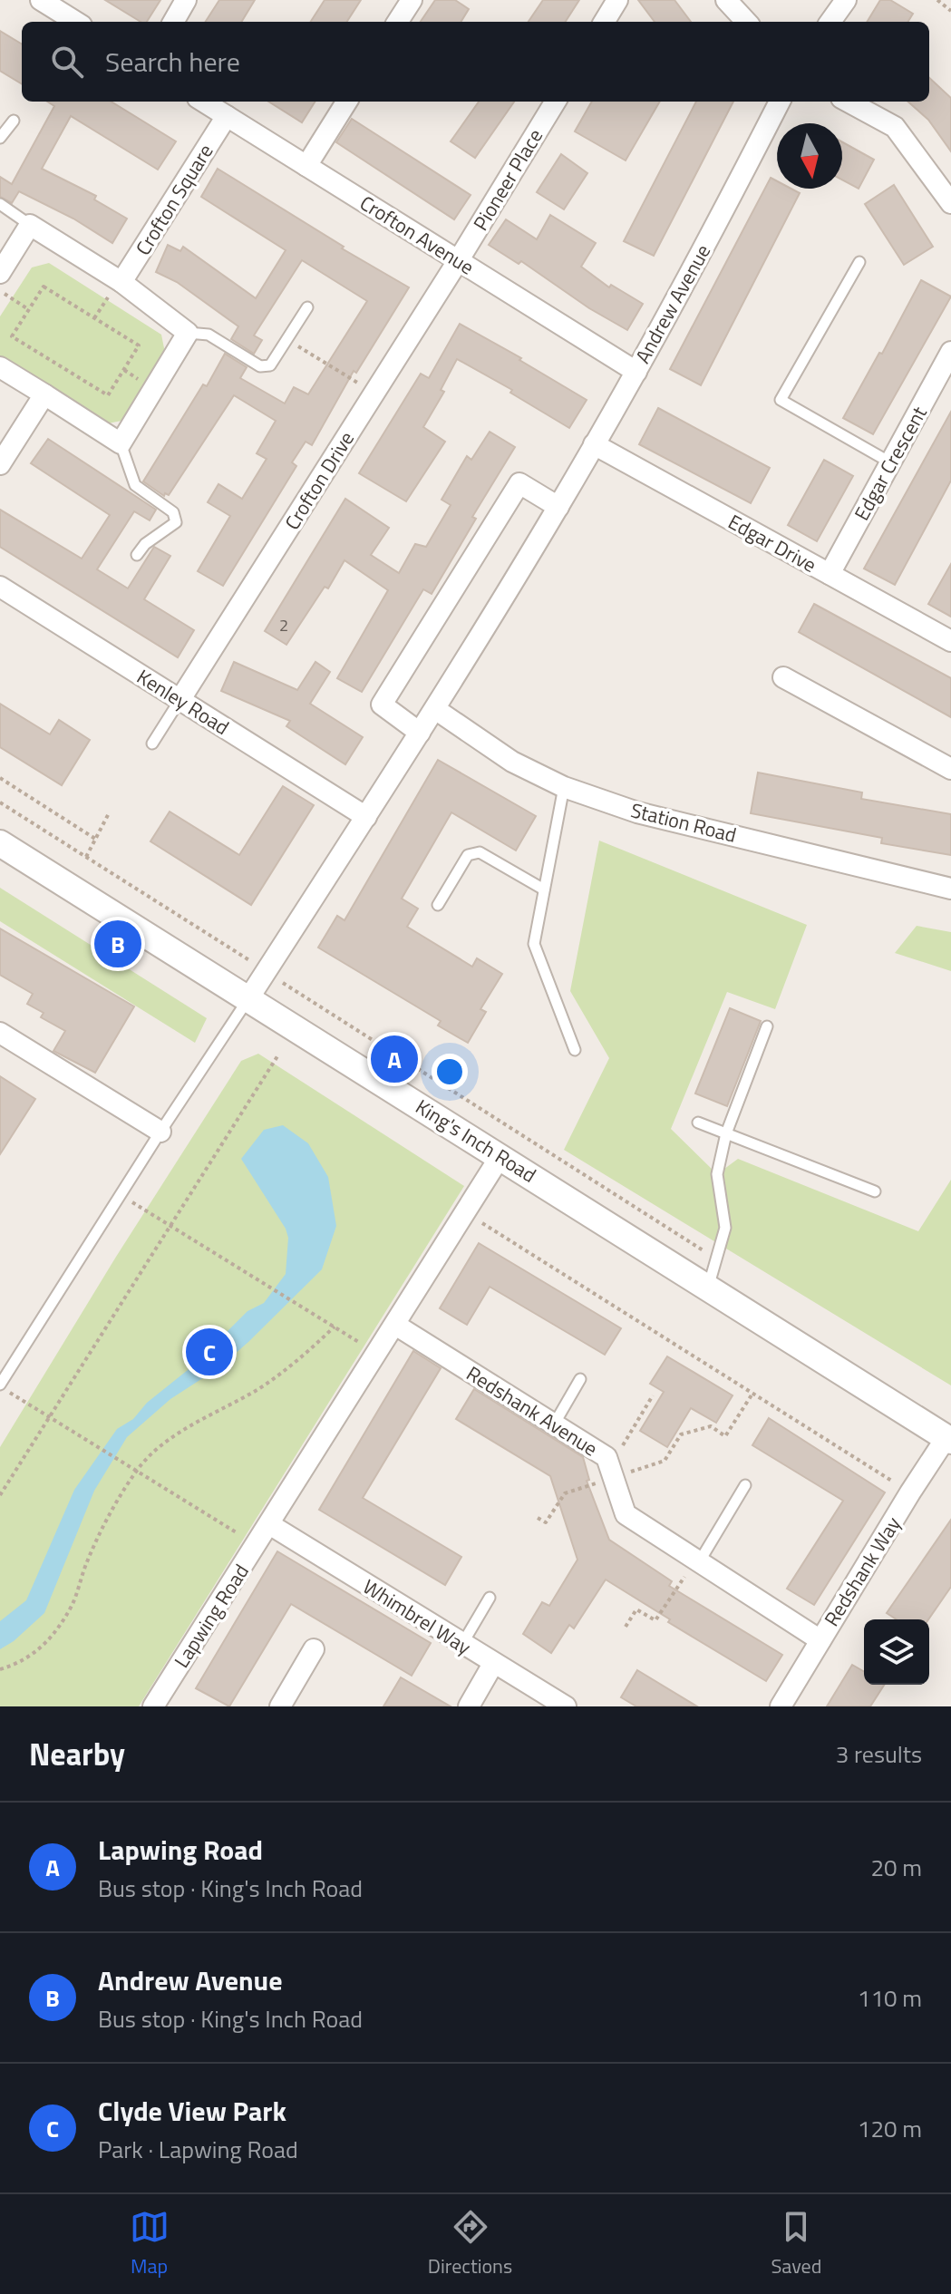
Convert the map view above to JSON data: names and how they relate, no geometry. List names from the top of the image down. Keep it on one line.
{"streets":{"street":["Pioneer Place","Crofton Square","Crofton Avenue","Andrew Avenue","Edgar Crescent","Crofton Drive","Edgar Drive","Kenley Road","Station Road","King's Inch Road","Redshank Avenue","Redshank Way","Lapwing Road","Whimbrel Way"]},"crossings":[["Pioneer Place","Crofton Avenue"],["Pioneer Place","Crofton Drive"],["Crofton Square","Crofton Avenue"],["Crofton Avenue","Andrew Avenue"],["Crofton Avenue","Crofton Drive"],["Andrew Avenue","Edgar Drive"],["Andrew Avenue","Kenley Road"],["Andrew Avenue","Station Road"],["Andrew Avenue","King's Inch Road"],["Edgar Crescent","Edgar Drive"],["Crofton Drive","Kenley Road"],["King's Inch Road","Redshank Way"],["King's Inch Road","Lapwing Road"],["Redshank Avenue","Redshank Way"],["Redshank Avenue","Lapwing Road"],["Lapwing Road","Whimbrel Way"]],"house_numbers":["2"],"north":"bottom","page":{"search":"Search here","pins":["B","A","C"],"heading":["Nearby","3 results"],"list":[{"mark":"A","name":"Lapwing Road","note":"Bus stop · King's Inch Road","value":"20 m"},{"mark":"B","name":"Andrew Avenue","note":"Bus stop · King's Inch Road","value":"110 m"},{"mark":"C","name":"Clyde View Park","note":"Park · Lapwing Road","value":"120 m"}],"nav":["Map","Directions","Saved"]}}
